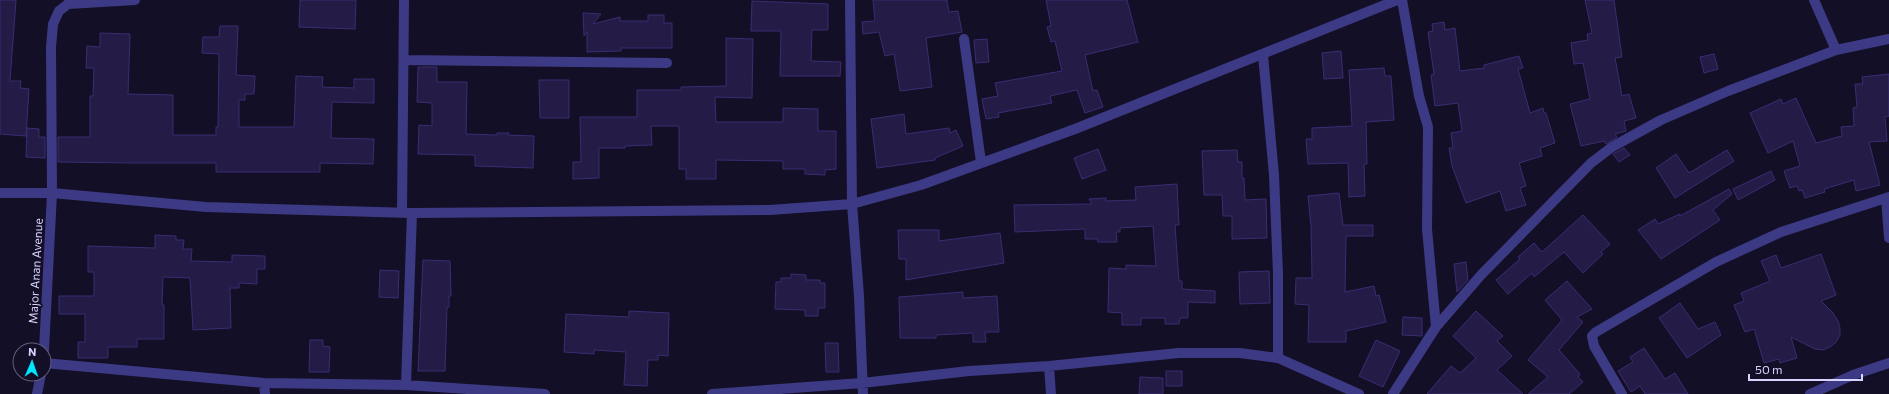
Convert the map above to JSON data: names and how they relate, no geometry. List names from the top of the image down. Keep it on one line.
{"streets":{"street":["Major Anan Avenue"]},"scale_bar":"50 m","north":"top"}
